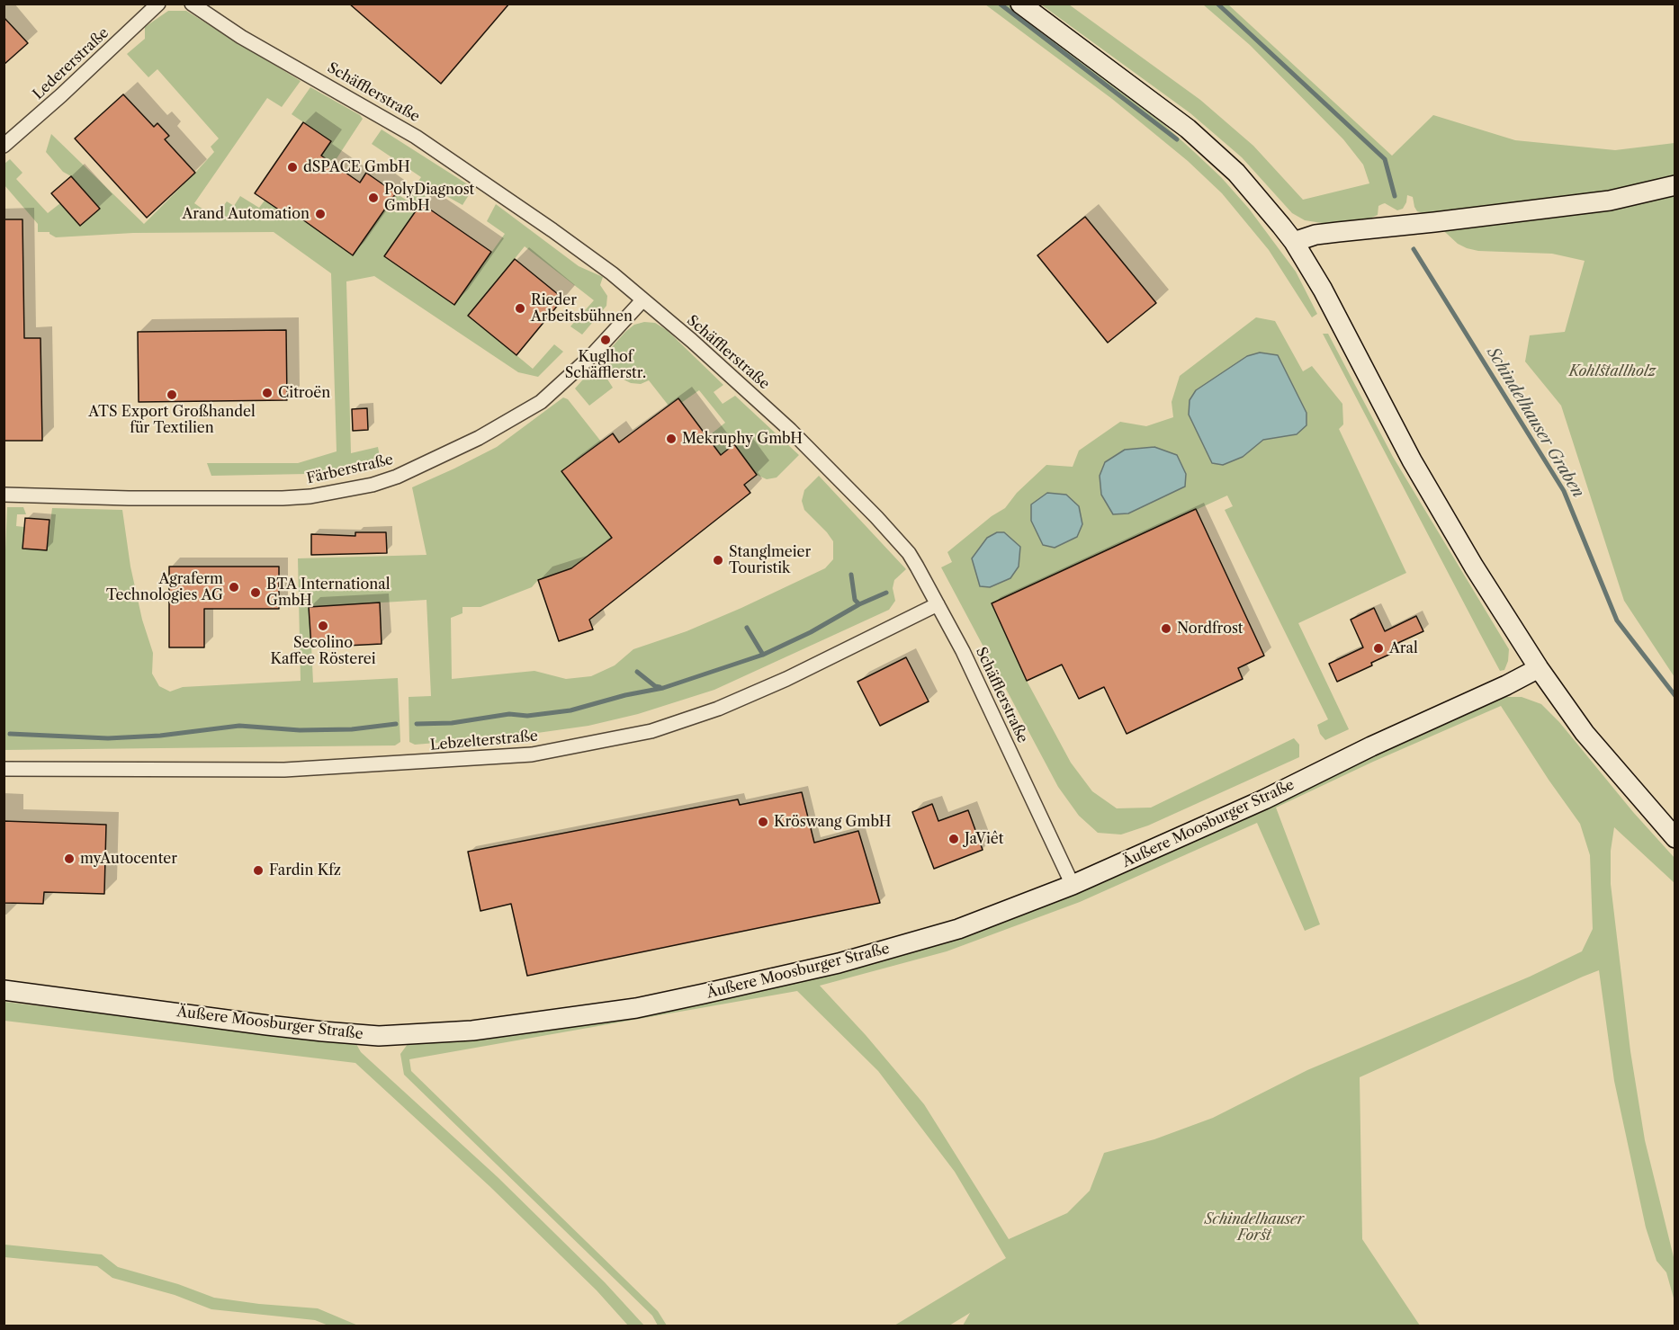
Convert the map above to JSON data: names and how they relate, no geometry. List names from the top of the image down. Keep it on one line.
{"streets":{"street":["Ledererstraße","Schäfflerstraße","Färberstraße","Lebzelterstraße","Äußere Moosburger Straße"]},"crossings":[["Schäfflerstraße","Färberstraße"],["Schäfflerstraße","Lebzelterstraße"],["Schäfflerstraße","Äußere Moosburger Straße"]],"water":["Schindelhauser Graben"],"parks":["Kohlstallholz","Schindelhauser Forst"],"places":["dSPACE GmbH","PolyDiagnost GmbH","Arand Automation","Rieder Arbeitsbühnen","Kuglhof Schäfflerstr.","Citroën","ATS Export Großhandel für Textilien","Mekruphy GmbH","Stanglmeier Touristik","Agraferm Technologies AG","BTA International GmbH","Secolino Kaffee Rösterei","Nordfrost","Aral","Kröswang GmbH","JaViêt","myAutocenter","Fardin Kfz"]}
